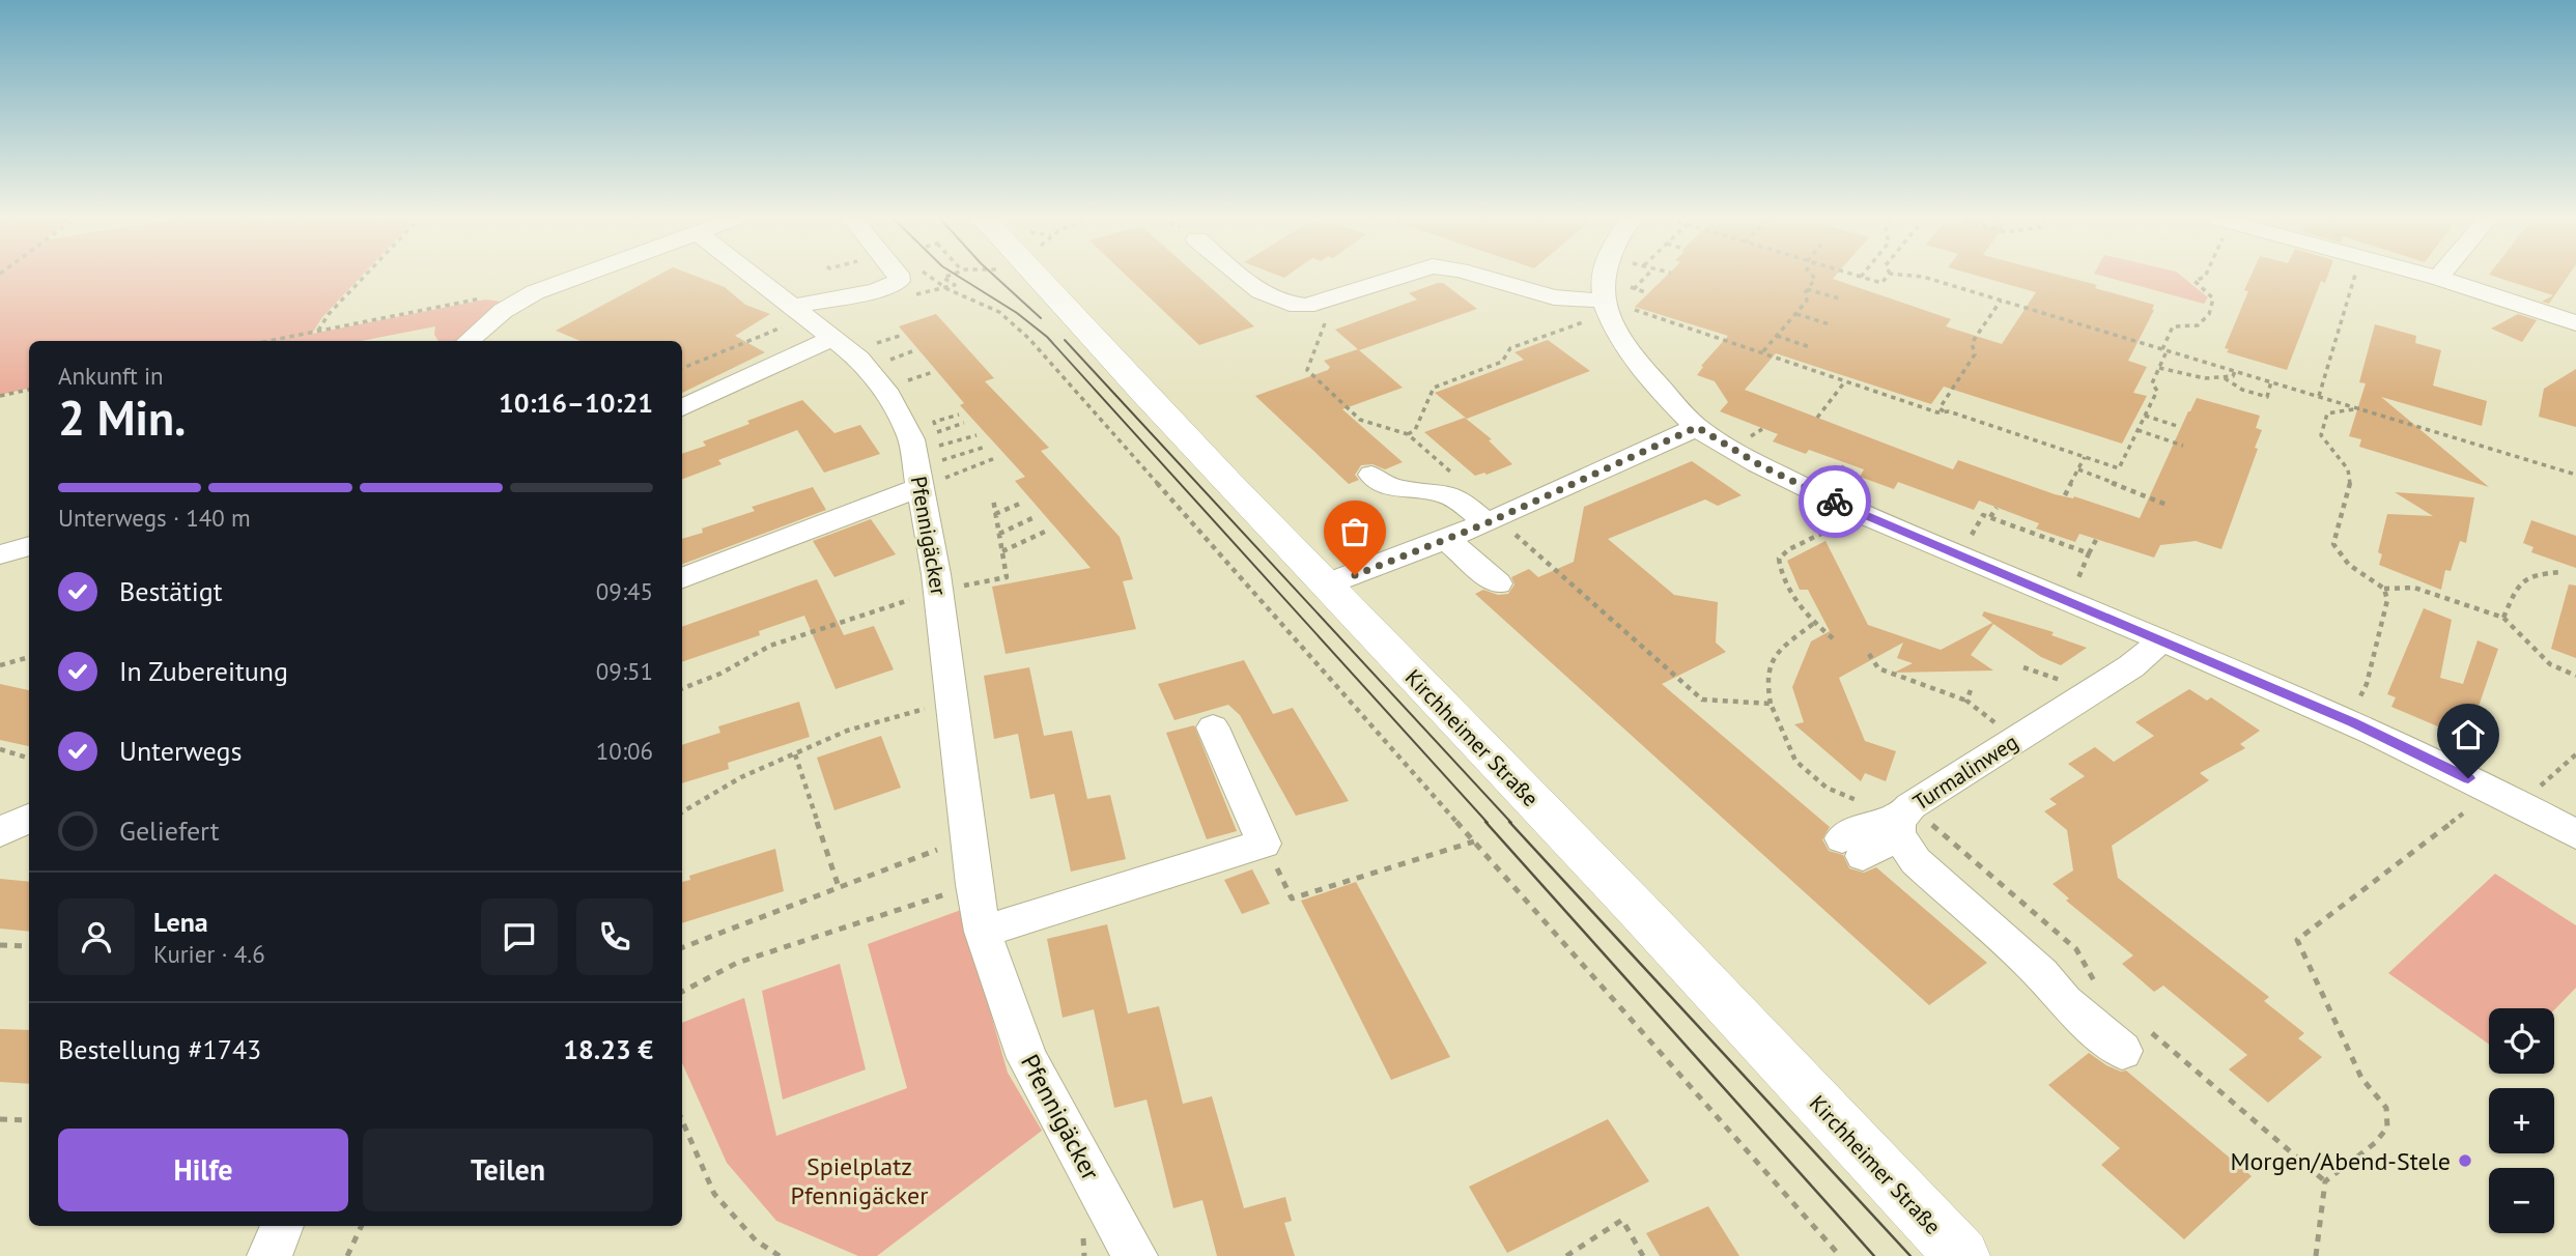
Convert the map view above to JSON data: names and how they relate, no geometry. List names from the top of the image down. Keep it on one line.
{"streets":{"main road":["Kirchheimer Straße"],"street":["Pfennigäcker","Turmalinweg"]},"parks":["Spielplatz Pfennigäcker"],"places":["Morgen/Abend-Stele"],"page":{"heading":["2 Min.","Ankunft in","10:16–10:21"],"panel":["Lena","Kurier · 4.6","Bestellung #1743","18.23 €"],"bar":"Unterwegs · 140 m","list":[["Bestätigt","09:45"],["In Zubereitung","09:51"],["Unterwegs","10:06"],"Geliefert"],"map_buttons":["+","−"],"buttons":["Hilfe","Teilen"]}}
